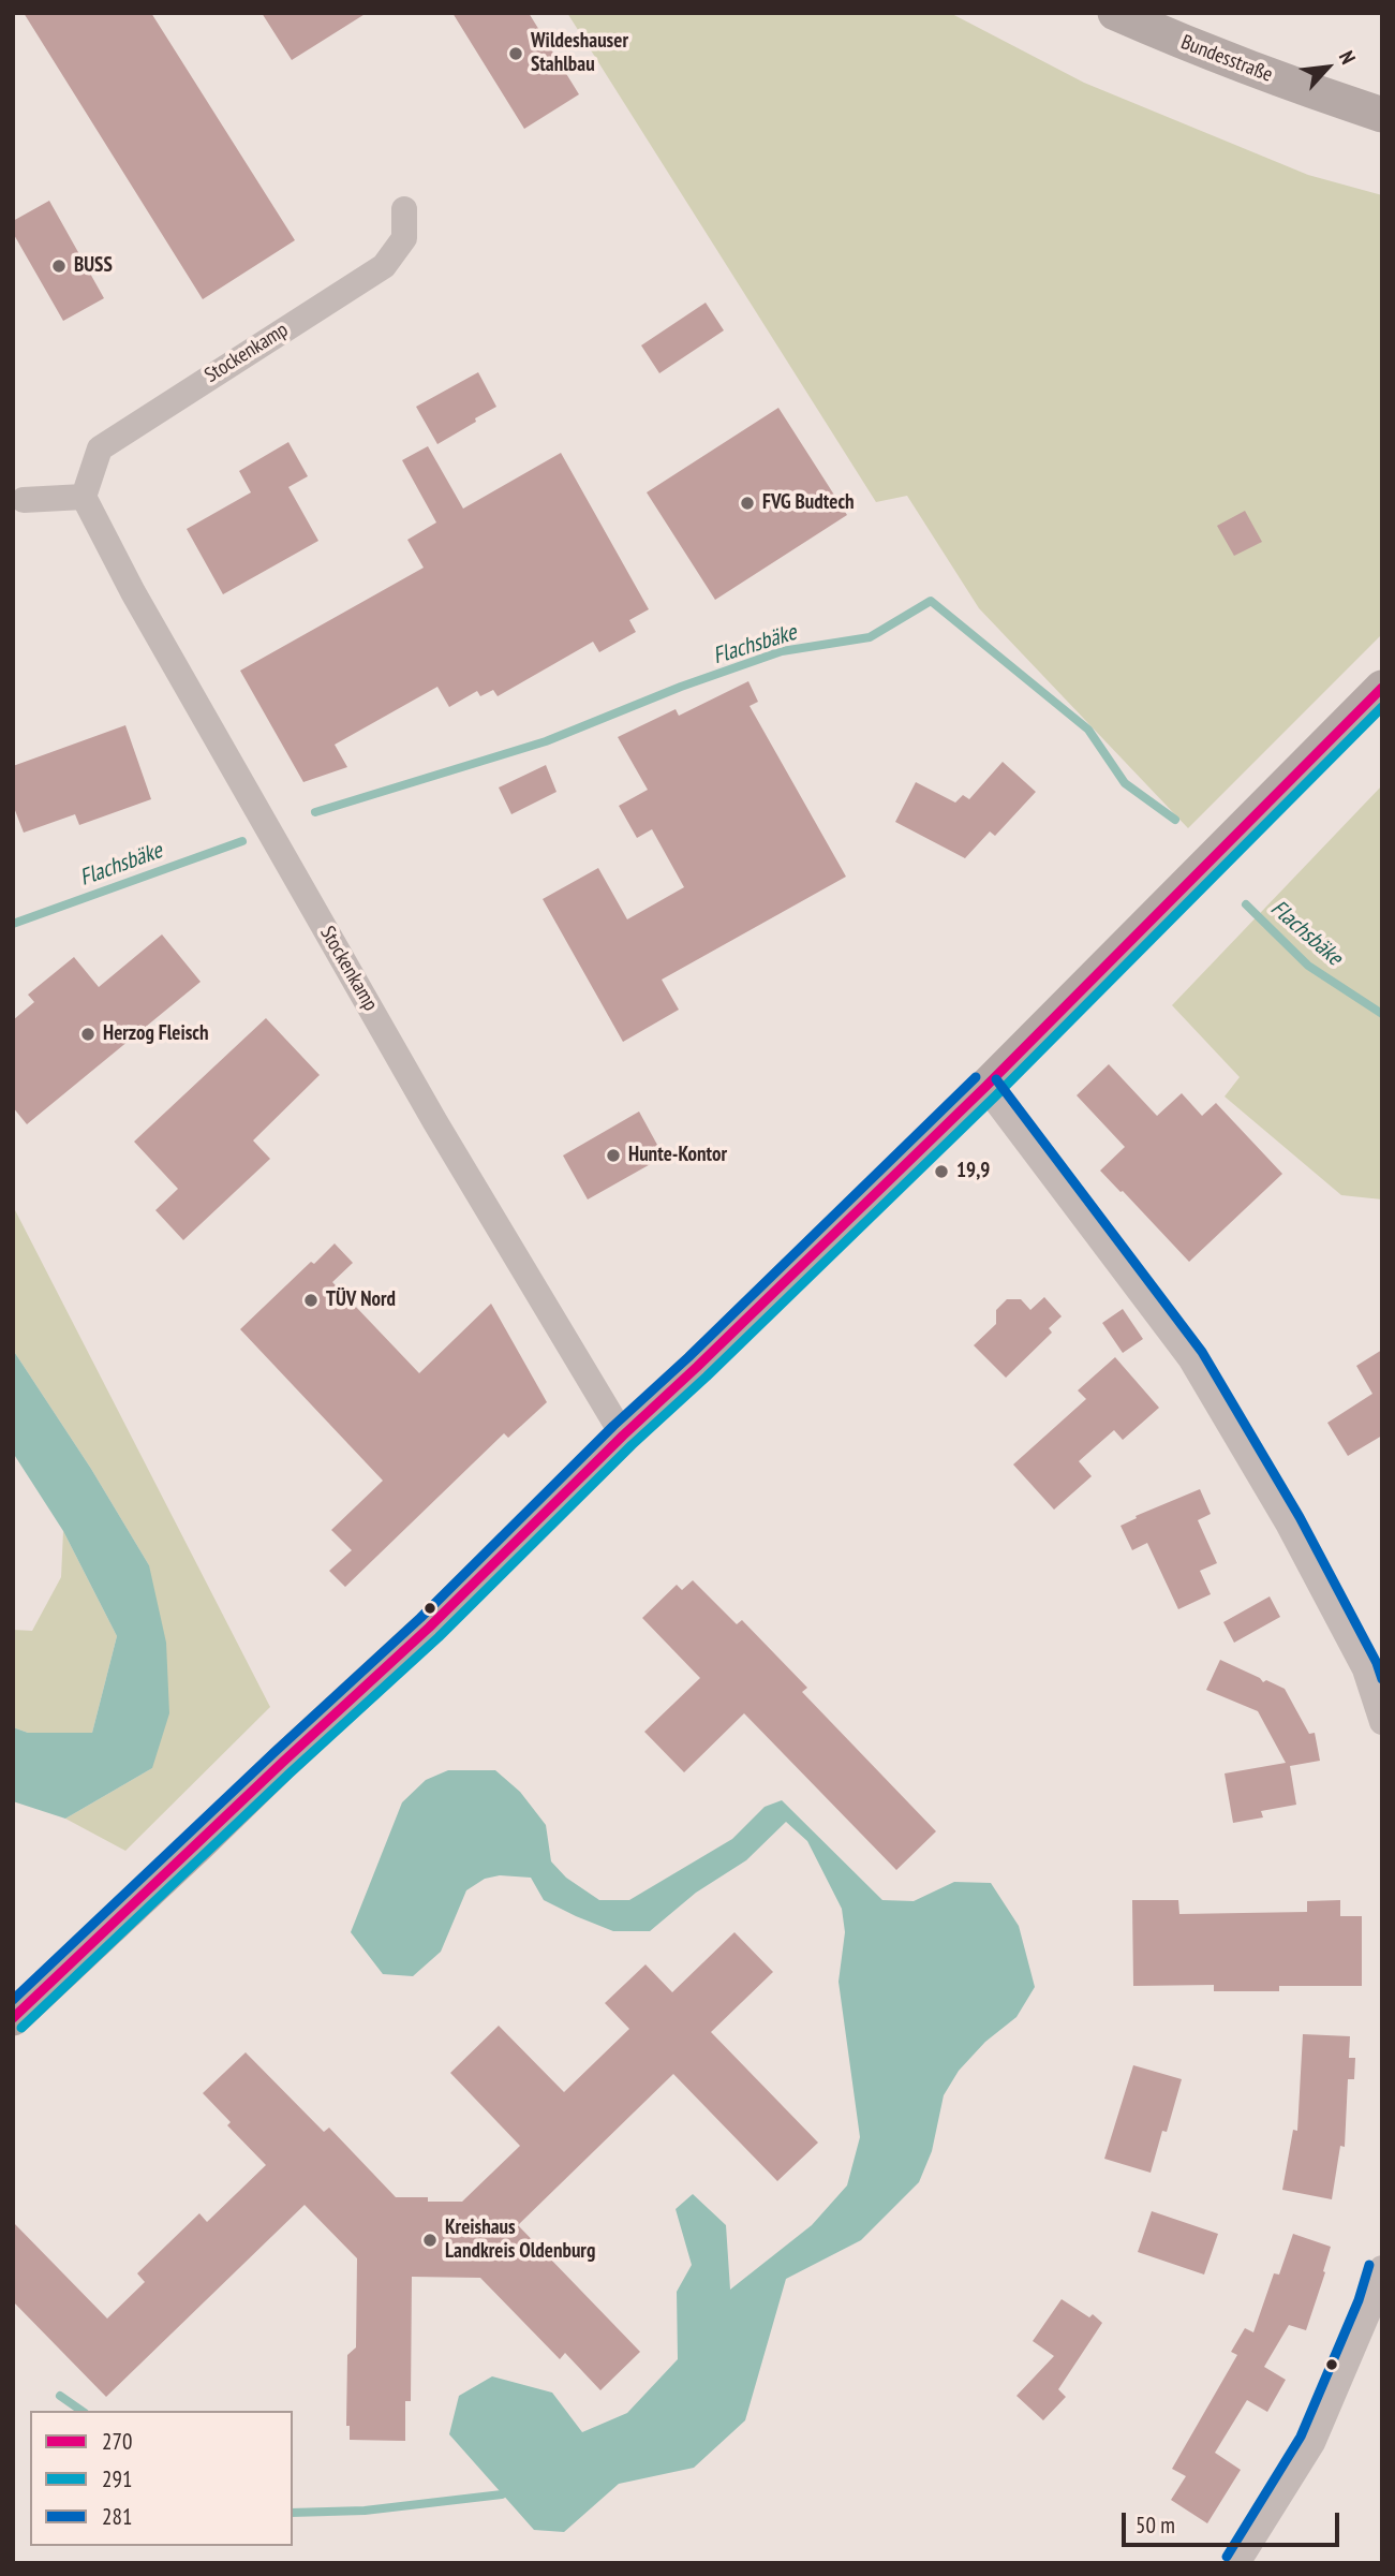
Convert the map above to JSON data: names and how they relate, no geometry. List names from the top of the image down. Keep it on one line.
{"streets":{"main road":["Bundesstraße"],"street":["Stockenkamp"]},"water":["Flachsbäke"],"places":["Wildeshauser Stahlbau","BUSS","FVG Budtech","Herzog Fleisch","Hunte-Kontor","19,9","TÜV Nord","Kreishaus Landkreis Oldenburg"],"lines":["transit line 270","transit line 291","transit line 281"],"legend":["270","291","281"],"scale_bar":"50 m","north":"top right"}
